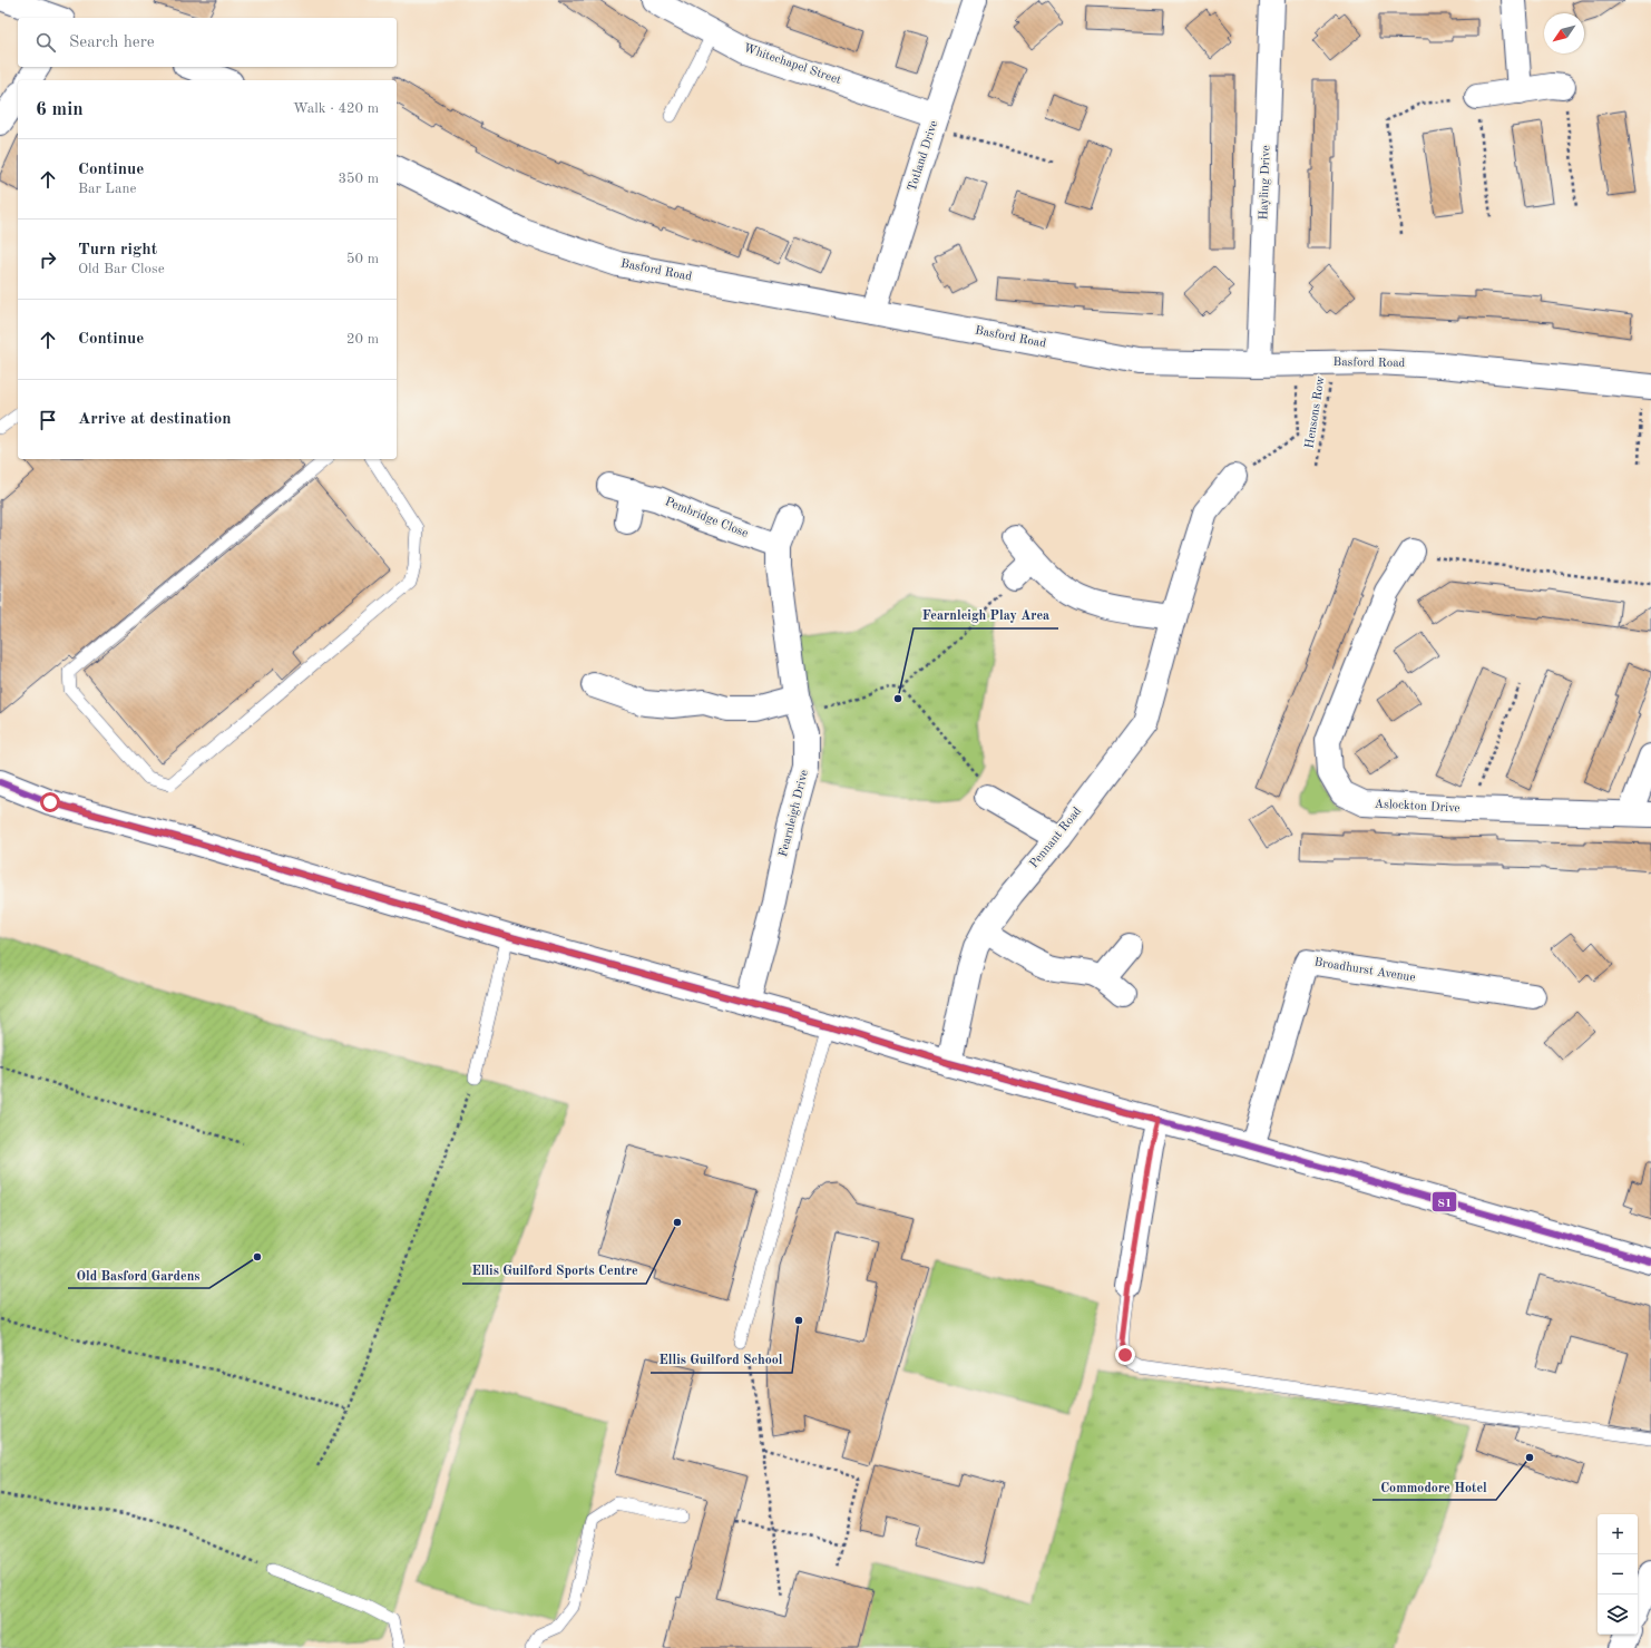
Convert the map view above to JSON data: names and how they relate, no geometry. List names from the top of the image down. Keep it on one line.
{"streets":{"main road":["Whitechapel Street","Totland Drive","Hayling Drive","Basford Road","Pembridge Close","Aslockton Drive","Fearnleigh Drive","Pennant Road","Broadhurst Avenue"],"path":["Hensons Row"]},"crossings":[["Whitechapel Street","Totland Drive"],["Totland Drive","Basford Road"],["Hayling Drive","Basford Road"],["Basford Road","Hensons Row"],["Pembridge Close","Fearnleigh Drive"]],"places":["Fearnleigh Play Area","Ellis Guilford Sports Centre","Old Basford Gardens","Ellis Guilford School","Commodore Hotel"],"lines":["transit line 81"],"north":"bottom left","page":{"search":"Search here","heading":["6 min","Walk · 420 m"],"list":[["Continue","Bar Lane","350 m"],["Turn right","Old Bar Close","50 m"],["Continue","20 m"],"Arrive at destination"],"map_buttons":["+","−"]}}
